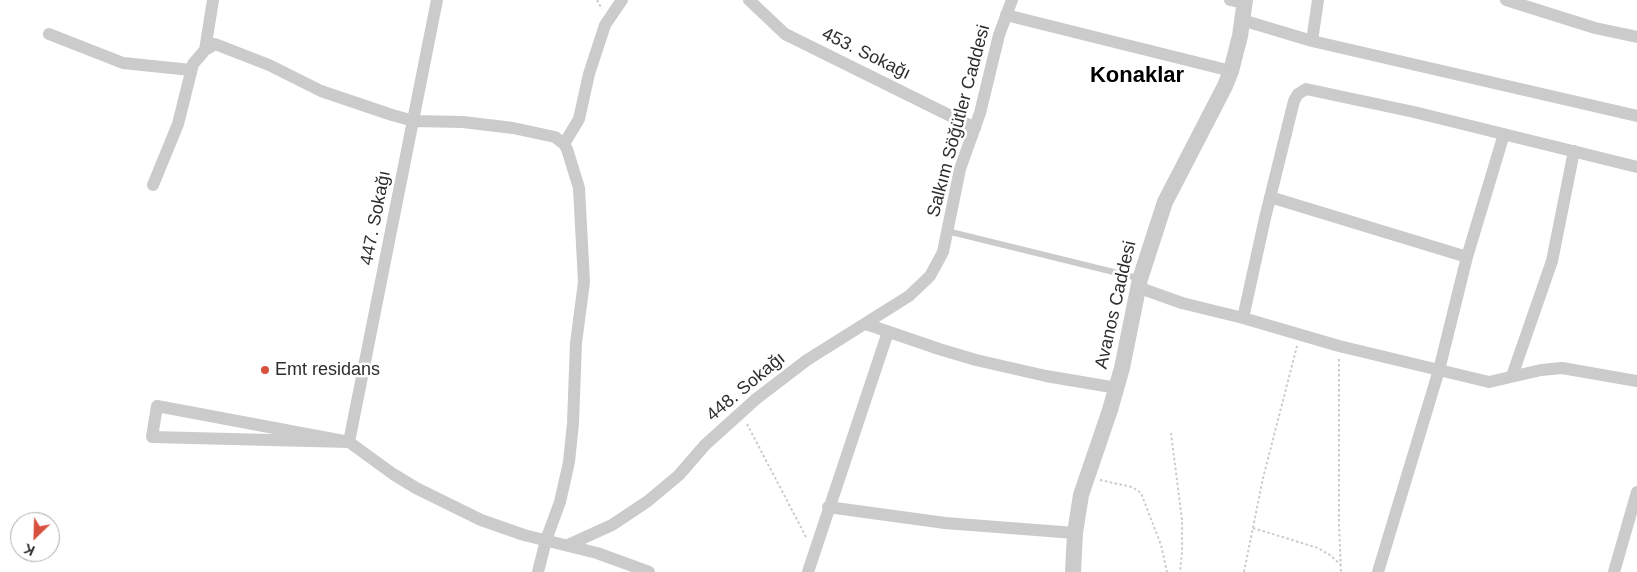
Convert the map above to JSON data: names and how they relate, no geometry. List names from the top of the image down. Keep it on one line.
{"streets":{"street":["453. Sokağı","Salkım Söğütler Caddesi","447. Sokağı","Avanos Caddesi","448. Sokağı"]},"crossings":[["453. Sokağı","Salkım Söğütler Caddesi"],["Salkım Söğütler Caddesi","448. Sokağı"]],"districts":["Konaklar"],"places":["Emt residans"],"north":"bottom left"}
